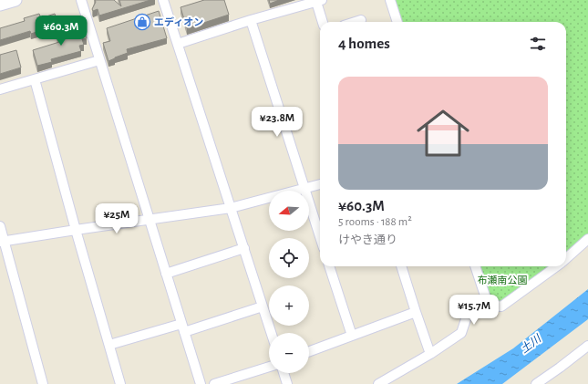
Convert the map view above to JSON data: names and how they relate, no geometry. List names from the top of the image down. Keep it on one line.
{"water":["土川"],"parks":["布瀬南公園"],"places":{"shop":["エディオン"]},"north":"left","page":{"price":["¥60.3M","¥23.8M","¥25M","¥15.7M"],"heading":"4 homes","list":[{"name":"¥60.3M","note":"5 rooms · 188 m² · けやき通り"}],"map_buttons":["+","−"]}}
